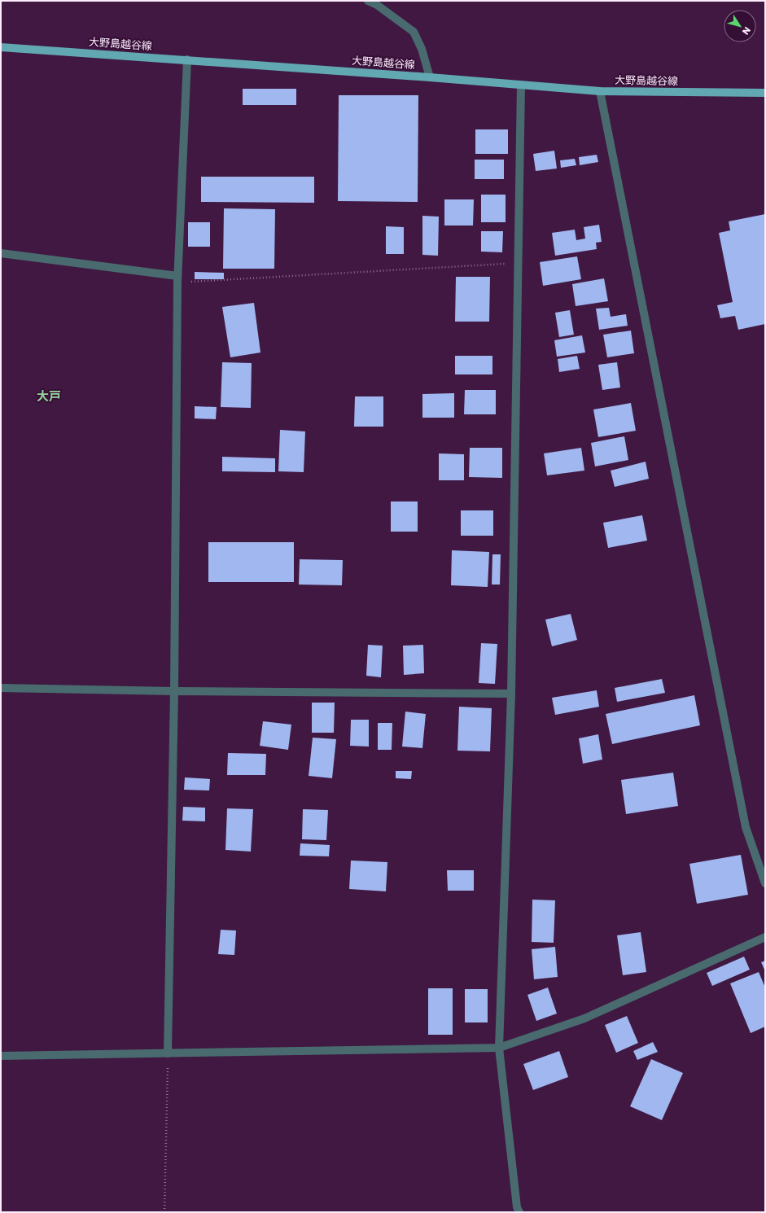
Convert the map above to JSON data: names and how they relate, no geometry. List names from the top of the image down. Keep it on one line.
{"streets":{"main road":["大野島越谷線"]},"districts":["大戸"],"north":"bottom right"}
